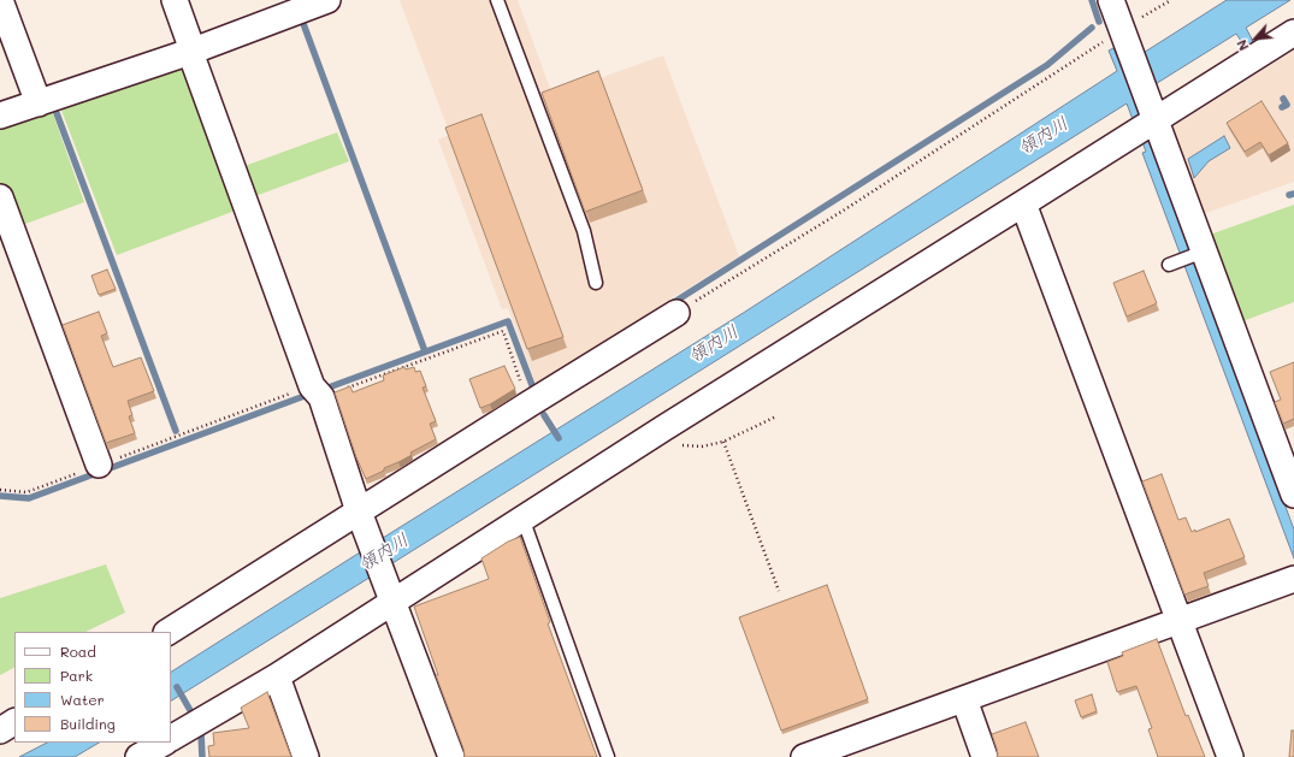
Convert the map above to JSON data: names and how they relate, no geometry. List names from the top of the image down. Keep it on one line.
{"water":["領内川"],"legend":["Road","Park","Water","Building"],"north":"bottom left"}
